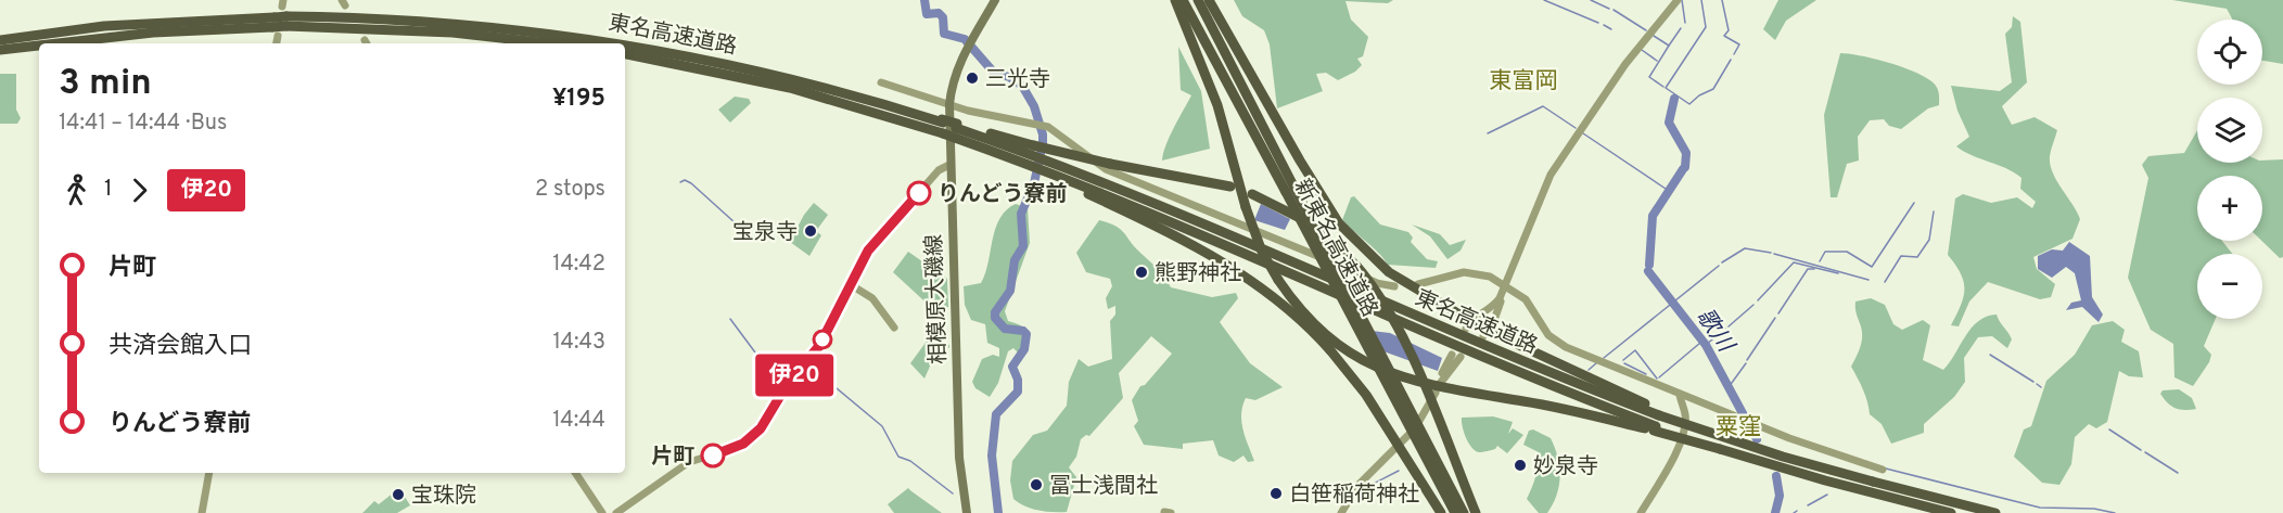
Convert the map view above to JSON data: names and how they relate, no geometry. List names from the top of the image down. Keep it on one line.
{"streets":{"highway":["東名高速道路","新東名高速道路"],"main road":["相模原大磯線"]},"districts":["東富岡","粟窪"],"water":["歌川"],"places":["三光寺","りんどう寮前","宝泉寺","熊野神社","片町","妙泉寺","冨士浅間社","白笹稲荷神社","宝珠院"],"lines":["bus line 伊20"],"page":{"on_map":"伊20","map_buttons":["+","−"],"heading":["3 min","14:41 – 14:44 · Bus","¥195"],"legs":["1","伊20","2 stops"],"list":[{"name":"片町","value":"14:42"},{"name":"共済会館入口","value":"14:43"},{"name":"りんどう寮前","value":"14:44"}]}}
